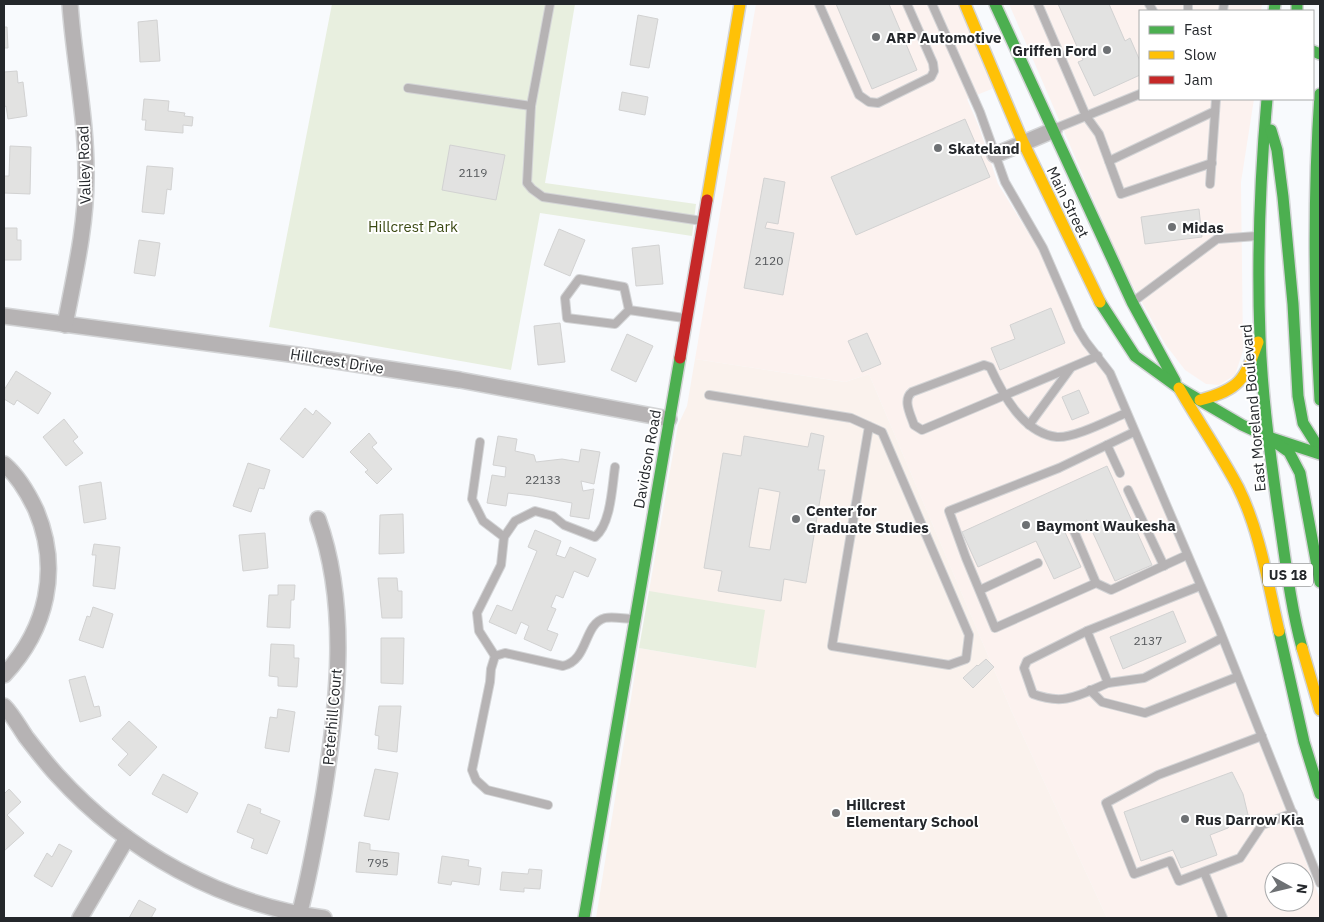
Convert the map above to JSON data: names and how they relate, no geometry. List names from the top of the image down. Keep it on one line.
{"streets":{"main road":["Main Street","East Moreland Boulevard","Davidson Road","US 18"],"street":["Valley Road","Hillcrest Drive","Peterhill Court"]},"crossings":[["Valley Road","Hillcrest Drive"],["Main Street","East Moreland Boulevard"],["Hillcrest Drive","Davidson Road"]],"parks":["Hillcrest Park"],"places":["ARP Automotive","Griffen Ford","Skateland","Midas","Center for Graduate Studies","Baymont Waukesha","Hillcrest Elementary School","Rus Darrow Kia"],"house_numbers":["2119","2120","22133","2137","795"],"legend":["Fast","Slow","Jam"],"north":"right"}
